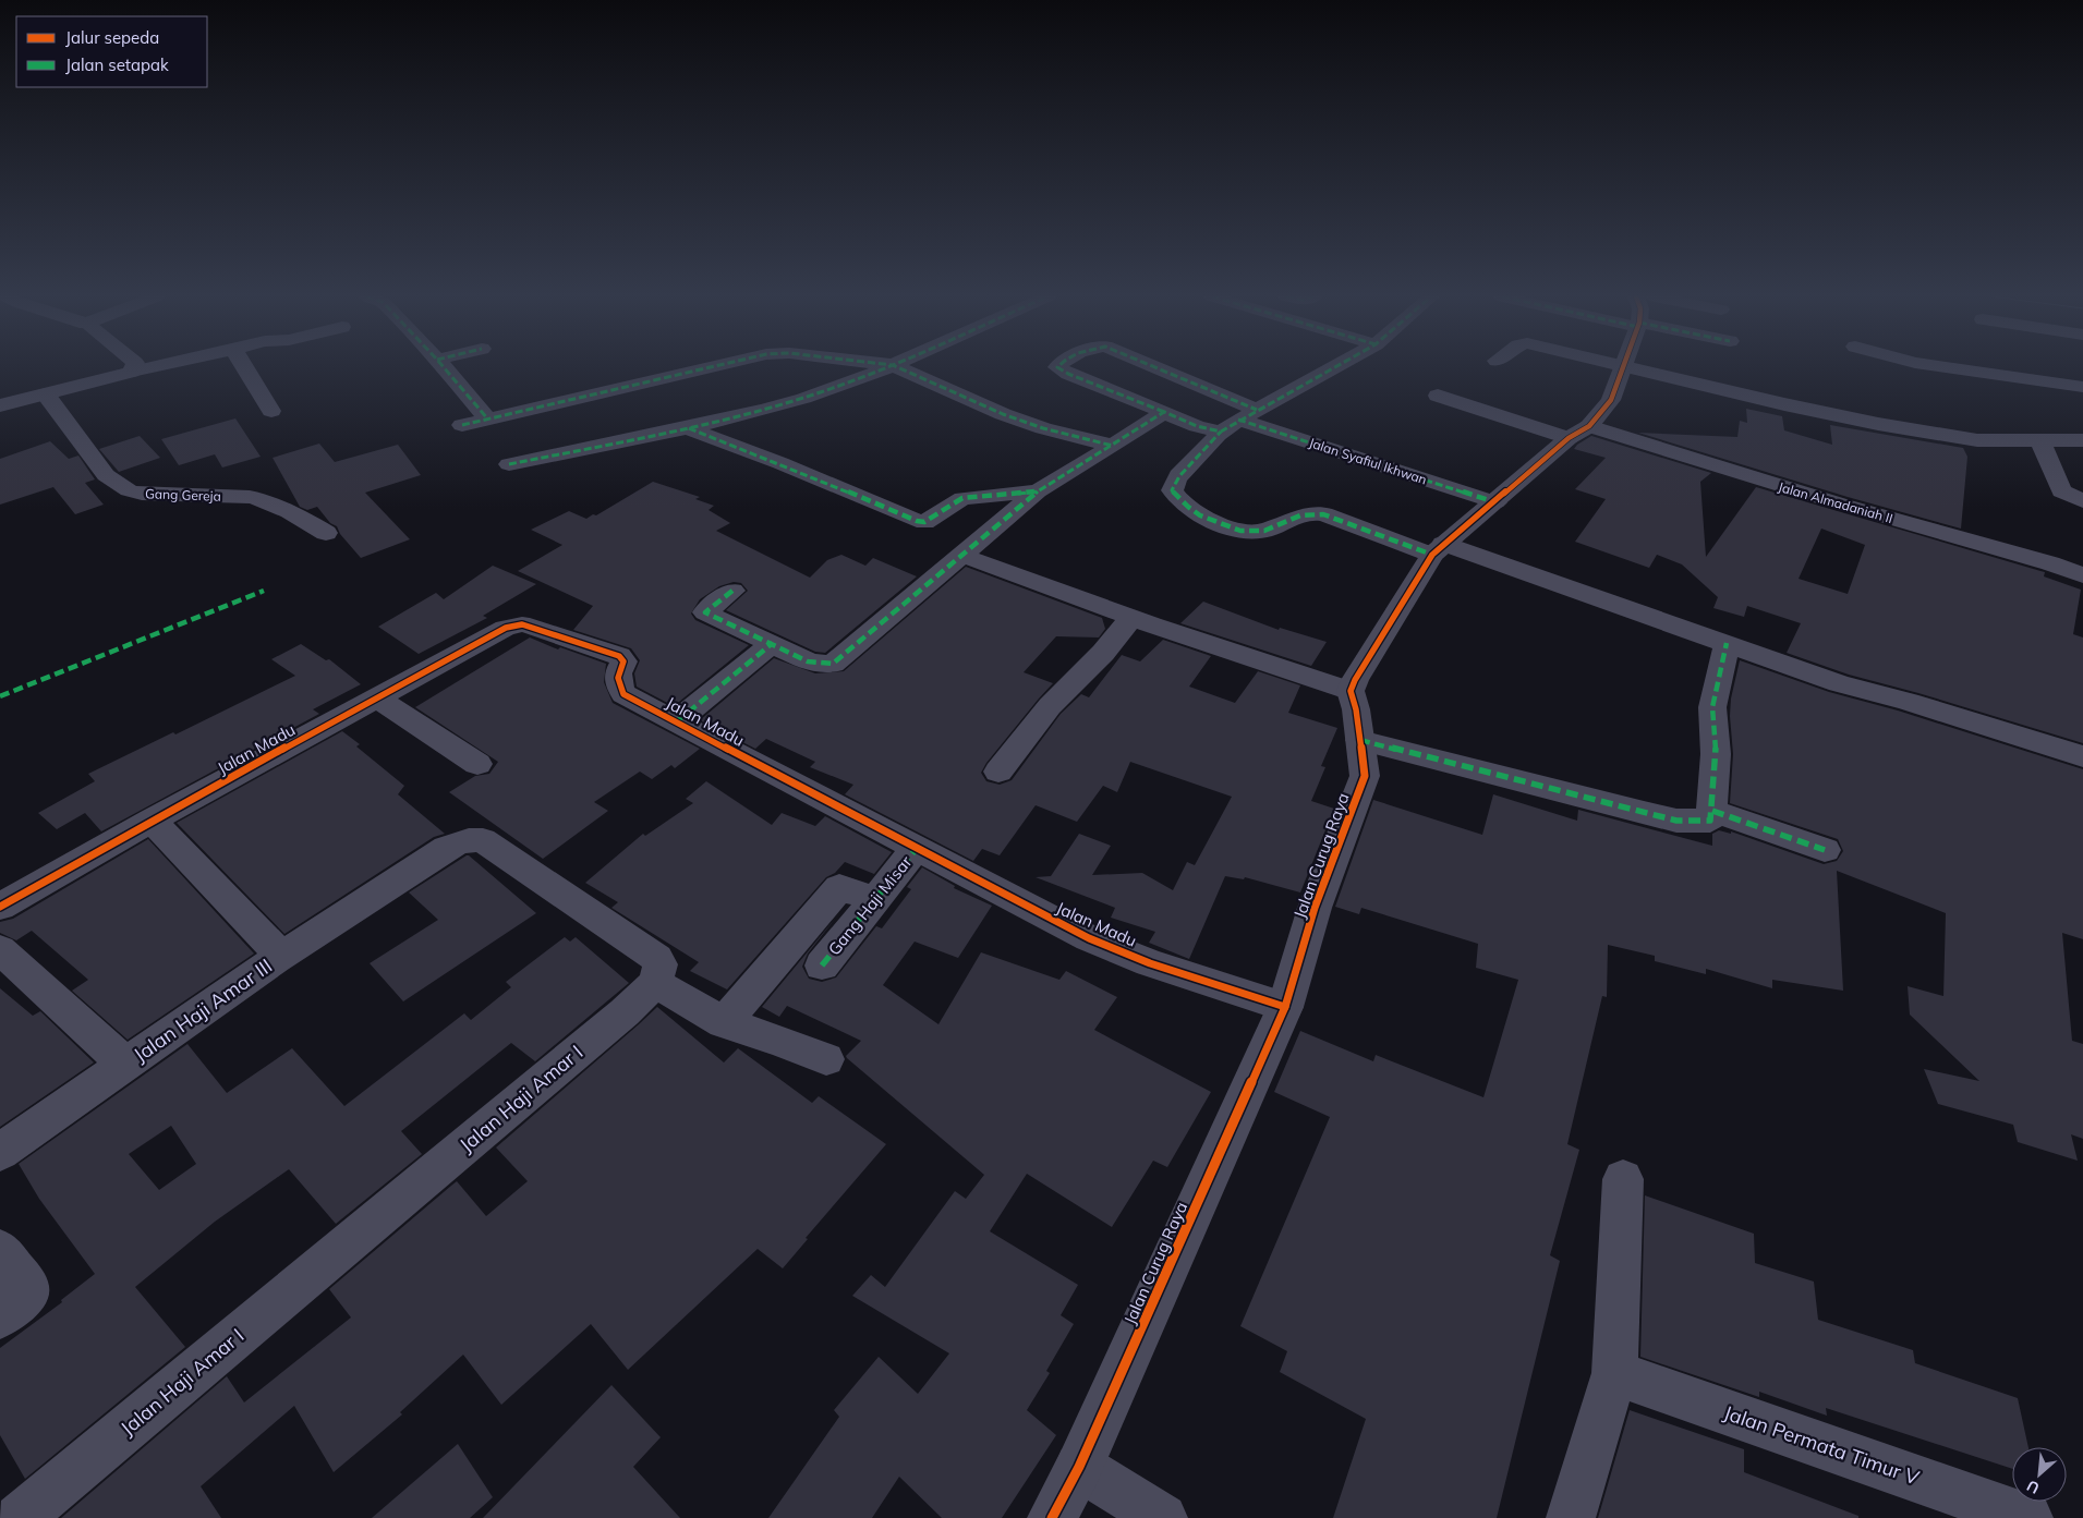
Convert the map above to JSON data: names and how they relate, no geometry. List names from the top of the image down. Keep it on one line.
{"streets":{"street":["Jalan Syafiul Ikhwan","Gang Gereja","Jalan Almadaniah II","Jalan Madu","Jalan Curug Raya","Gang Haji Misar","Jalan Haji Amar III","Jalan Haji Amar I","Jalan Permata Timur V"]},"crossings":[["Jalan Madu","Jalan Curug Raya"],["Jalan Madu","Gang Haji Misar"],["Jalan Madu","Jalan Haji Amar III"]],"legend":["Jalur sepeda","Jalan setapak"],"north":"bottom left"}
